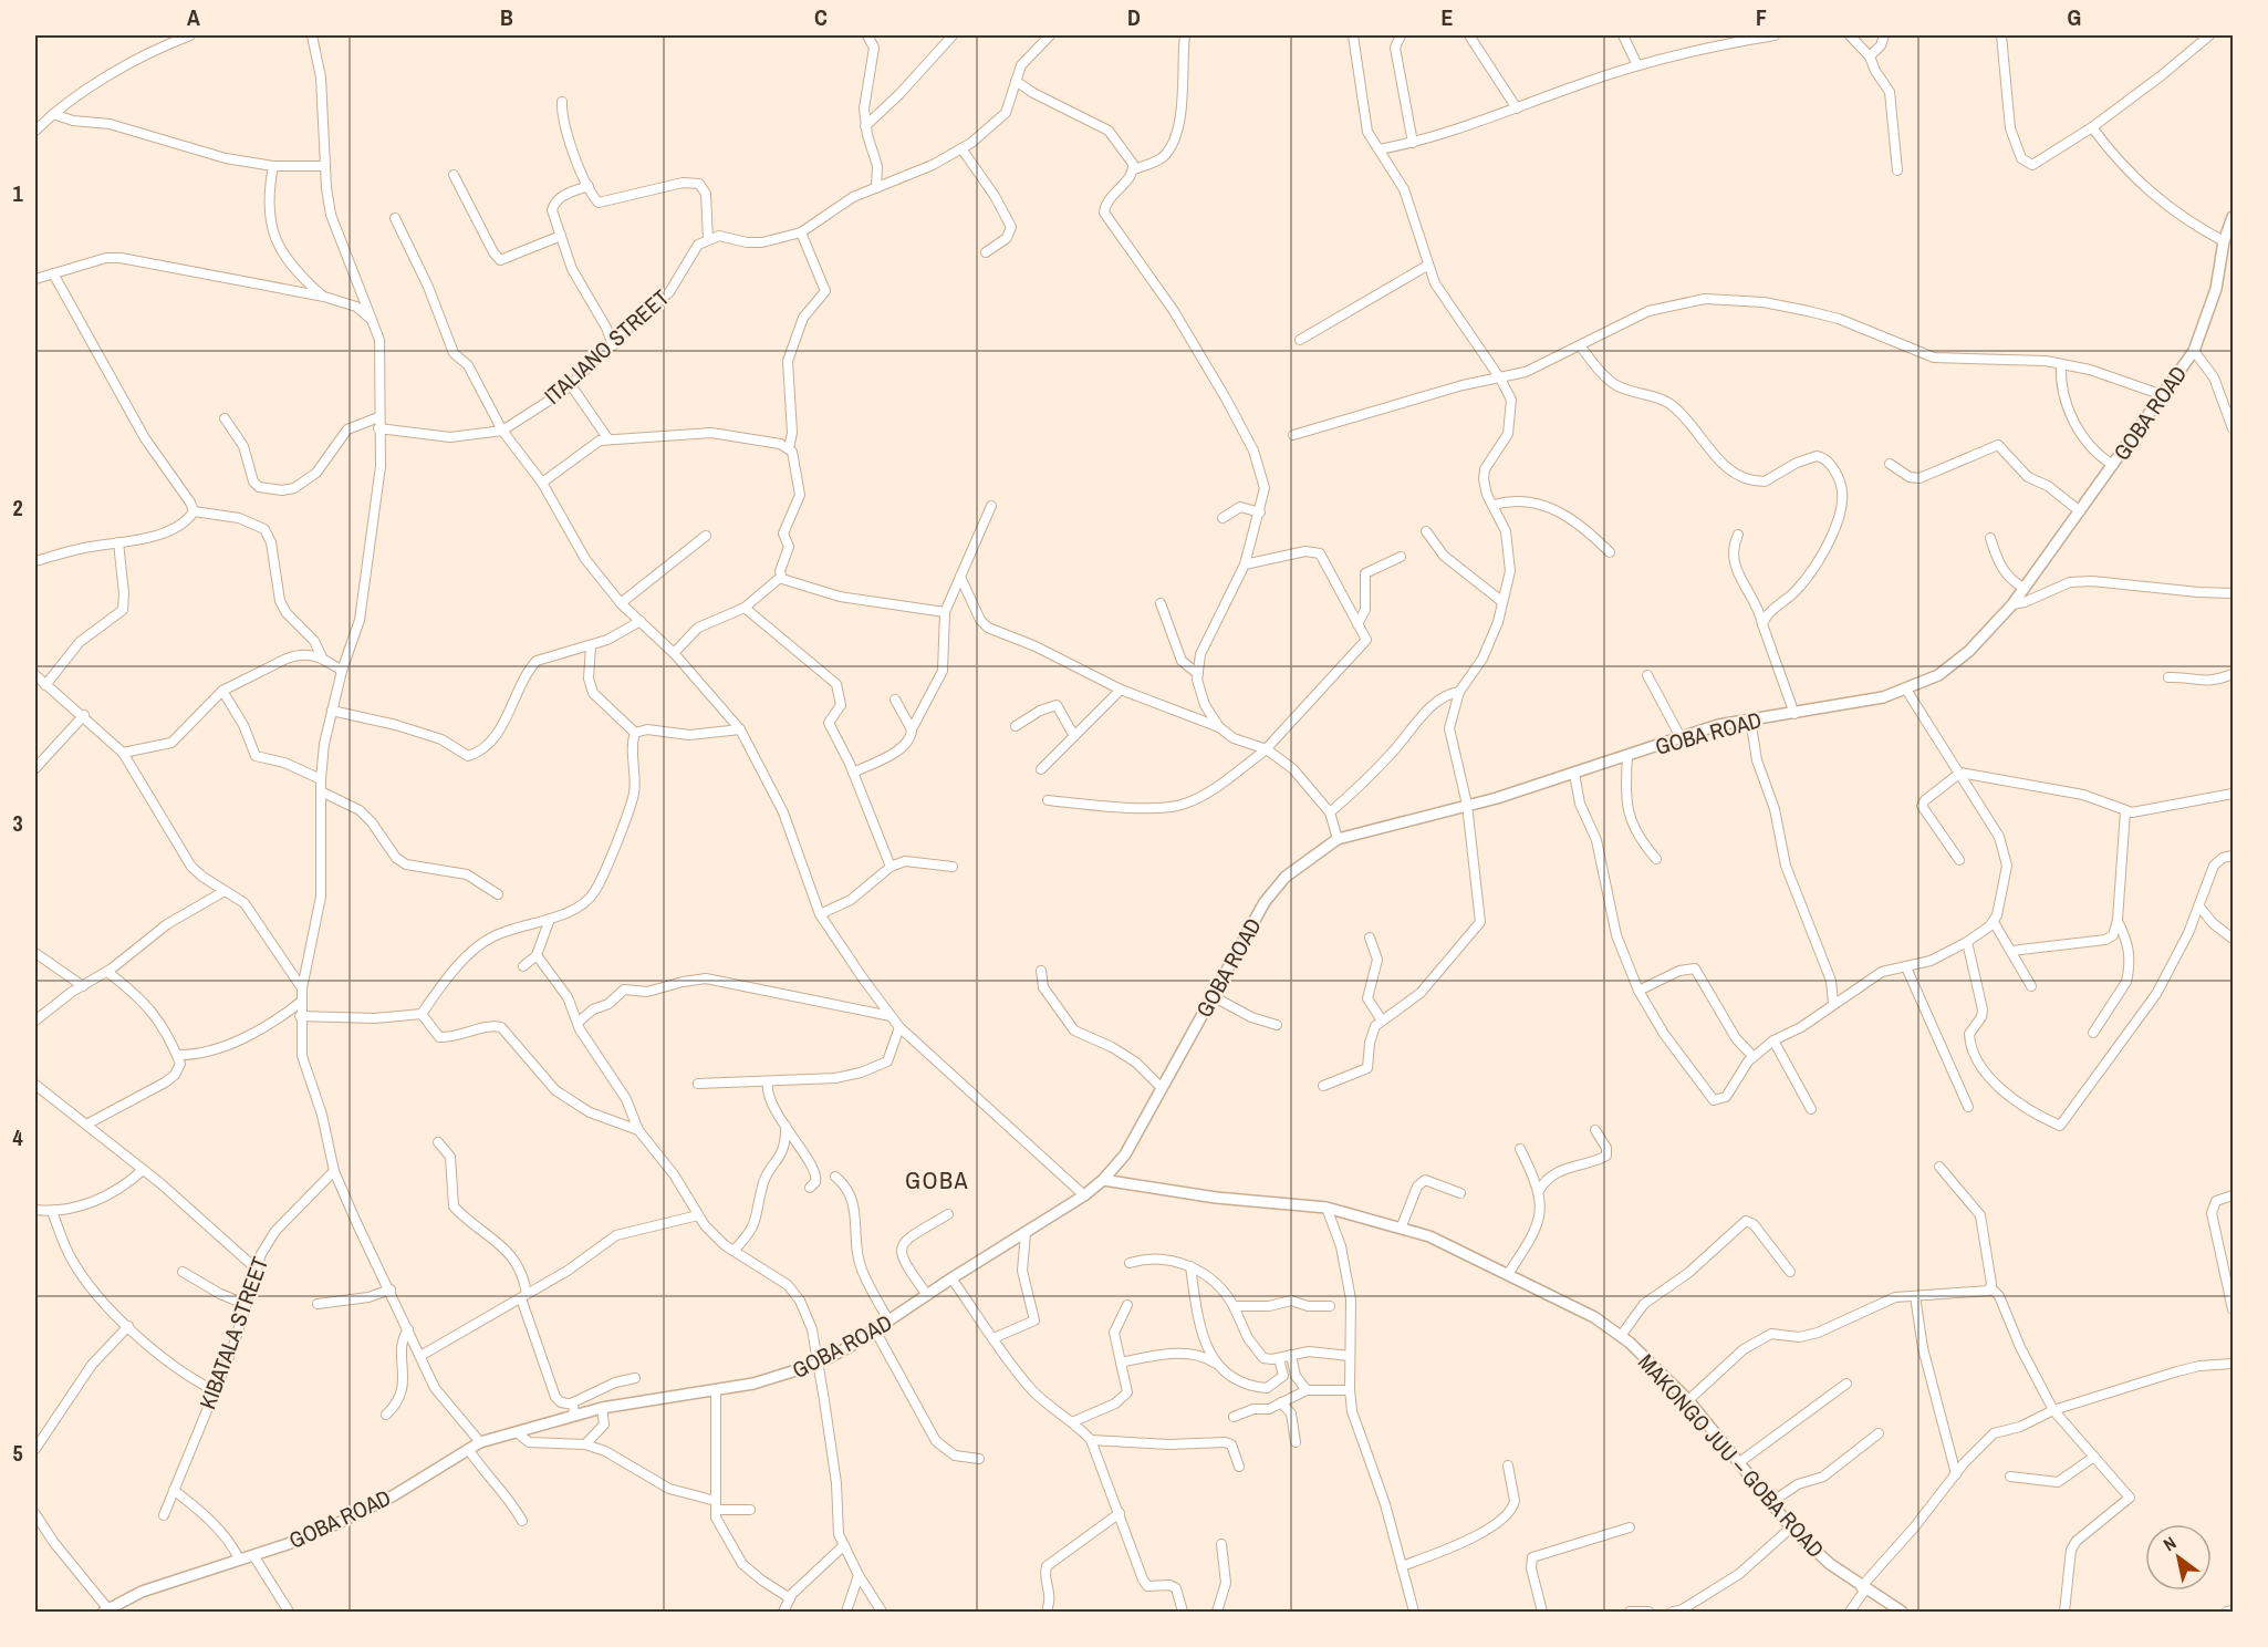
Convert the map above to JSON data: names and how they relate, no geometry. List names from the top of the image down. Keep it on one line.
{"streets":{"street":["ITALIANO STREET","GOBA ROAD","KIBATALA STREET","MAKONGO JUU – GOBA ROAD"]},"crossings":[["GOBA ROAD","MAKONGO JUU – GOBA ROAD"]],"districts":["GOBA"],"north":"top left","grid":{"columns":["A","B","C","D","E","F","G"],"rows":["1","2","3","4","5"]}}
